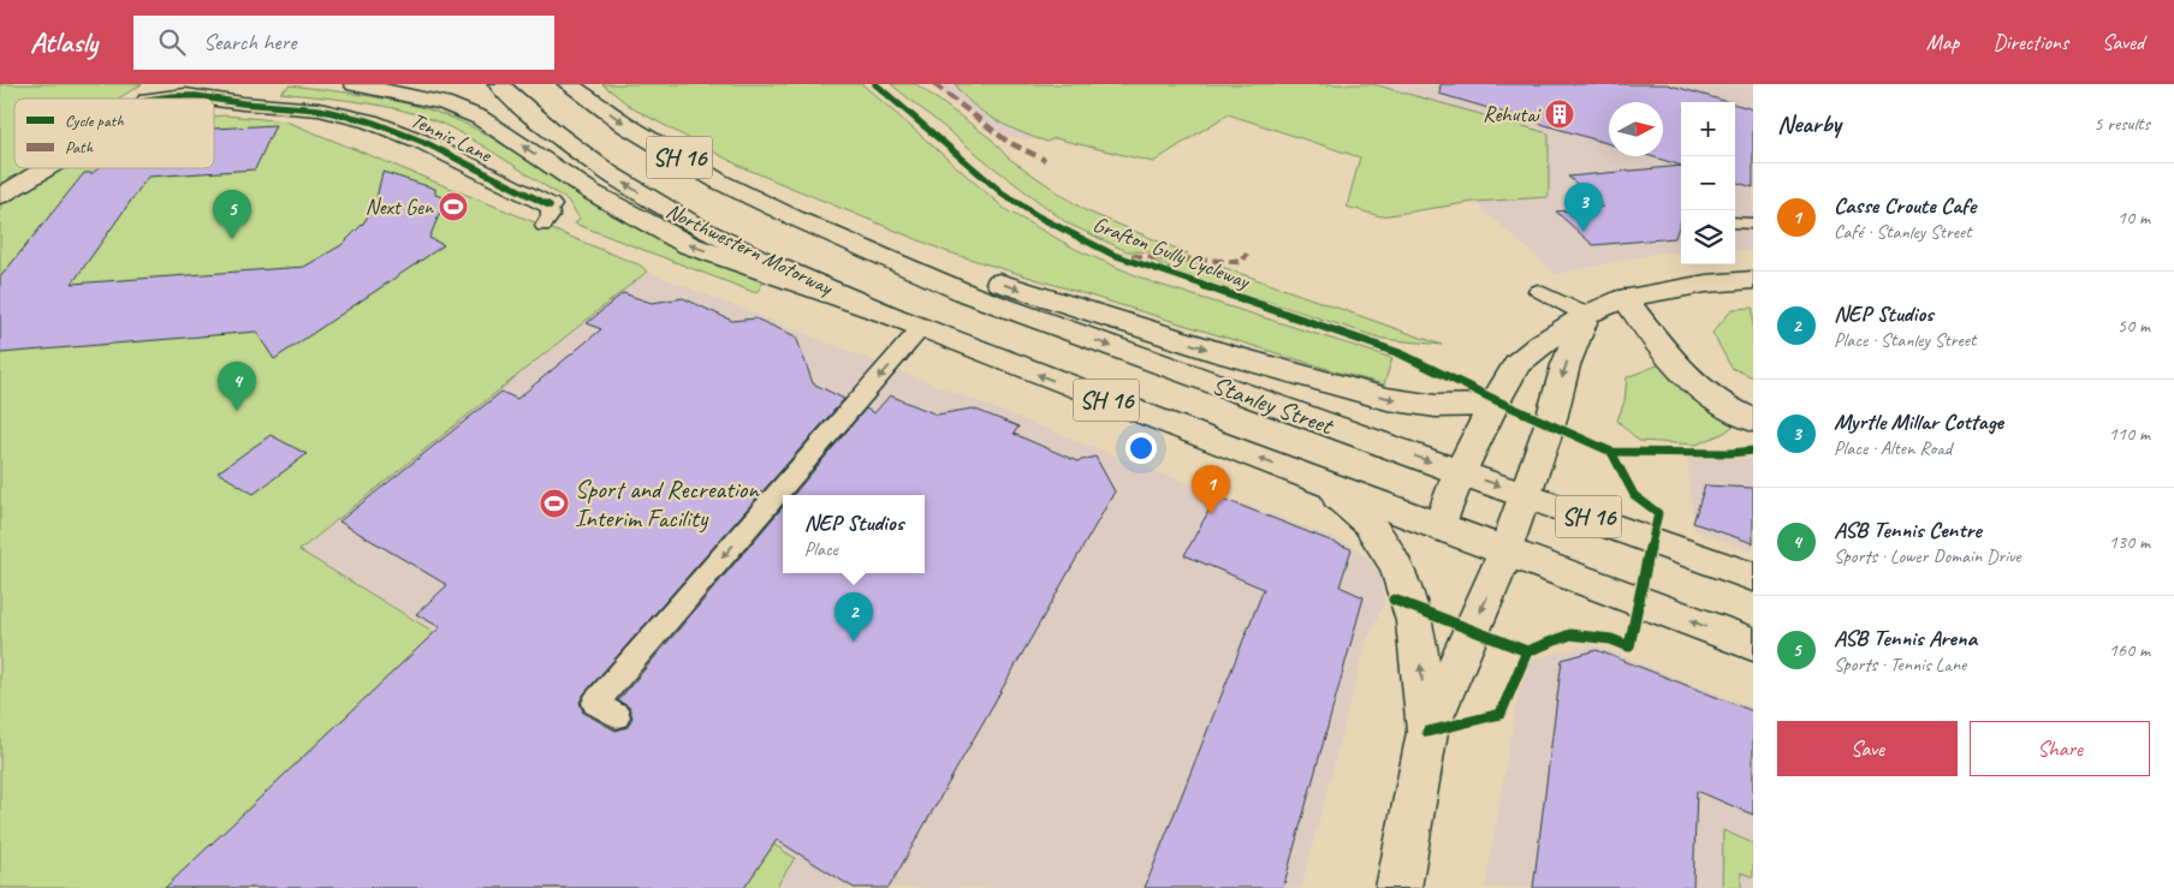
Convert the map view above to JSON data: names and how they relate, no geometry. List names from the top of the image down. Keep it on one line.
{"streets":{"main road":["Tennis Lane","SH 16","Northwestern Motorway","Stanley Street"],"cycle path":["Grafton Gully Cycleway"]},"crossings":[["SH 16","Northwestern Motorway"],["Northwestern Motorway","Stanley Street"]],"places":{"building":["Rehutai"],"sports":["Next Gen","Sport and Recreation Interim Facility"]},"legend":["Cycle path","Path"],"north":"right","page":{"header":"Atlasly","search":"Search here","nav":["Map","Directions","Saved"],"heading":["Nearby","5 results"],"map_buttons":["+","−"],"list":[{"mark":"1","name":"Casse Croute Cafe","note":"Café · Stanley Street","value":"10 m"},{"mark":"2","name":"NEP Studios","note":"Place · Stanley Street","value":"50 m"},{"mark":"3","name":"Myrtle Millar Cottage","note":"Place · Alten Road","value":"110 m"},{"mark":"4","name":"ASB Tennis Centre","note":"Sports · Lower Domain Drive","value":"130 m"},{"mark":"5","name":"ASB Tennis Arena","note":"Sports · Tennis Lane","value":"160 m"}],"pins":["3","5","4","1","2"],"popup":["NEP Studios","Place"],"buttons":["Save","Share"]}}
